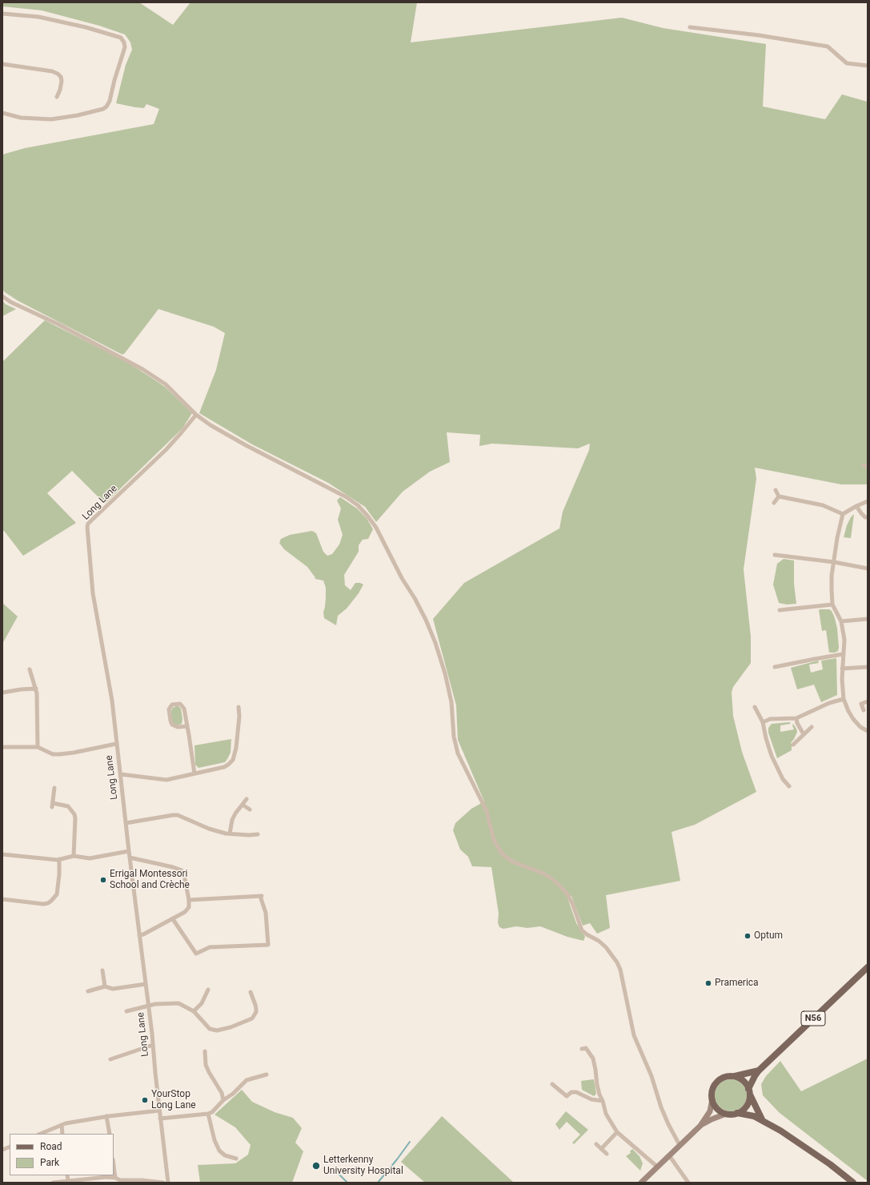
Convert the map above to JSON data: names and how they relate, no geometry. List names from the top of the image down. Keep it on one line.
{"streets":{"main road":["N56"],"street":["Long Lane"]},"places":["Errigal Montessori School and Crèche","Optum","Pramerica","YourStop Long Lane","Letterkenny University Hospital"],"legend":["Road","Park"]}
